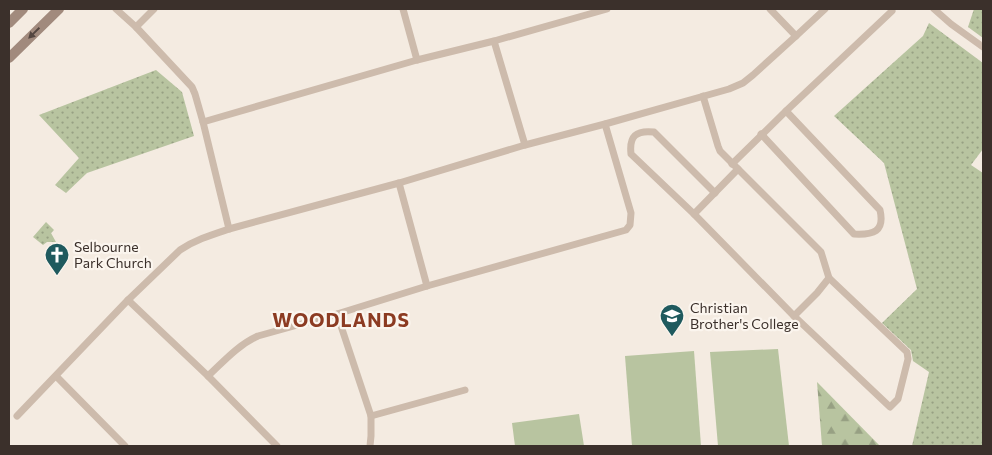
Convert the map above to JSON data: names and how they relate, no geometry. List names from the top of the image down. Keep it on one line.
{"districts":["WOODLANDS"],"places":{"church":["Selbourne Park Church"],"school or university":["Christian Brother's College"]}}
